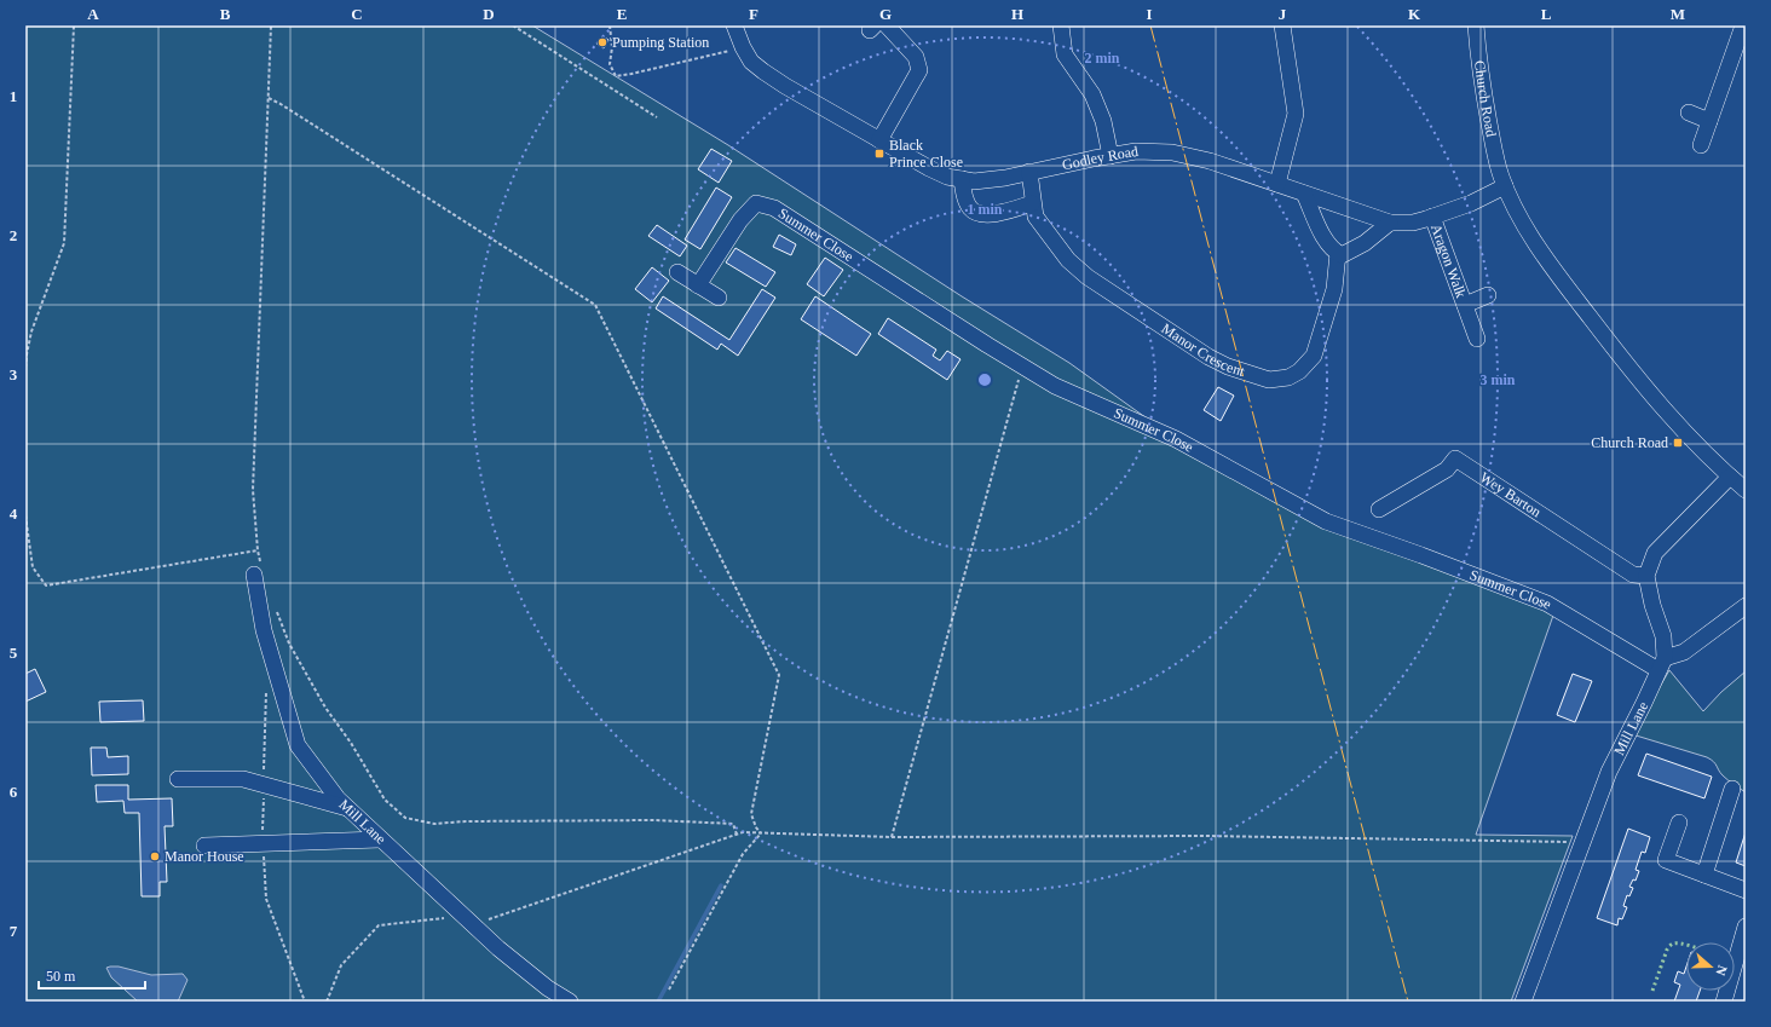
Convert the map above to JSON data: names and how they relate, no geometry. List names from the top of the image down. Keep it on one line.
{"streets":{"street":["Church Road","Godley Road","Summer Close","Aragon Walk","Manor Crescent","Wey Barton","Mill Lane"]},"crossings":[["Church Road","Godley Road"],["Godley Road","Aragon Walk"],["Godley Road","Manor Crescent"],["Summer Close","Mill Lane"],["Wey Barton","Mill Lane"]],"places":{"other":["Pumping Station","Manor House"],"transit":["Black Prince Close","Church Road"]},"scale_bar":"50 m","north":"right","grid":{"columns":["A","B","C","D","E","F","G","H","I","J","K","L","M"],"rows":["1","2","3","4","5","6","7"]},"rings":["2 min","1 min","3 min"]}
